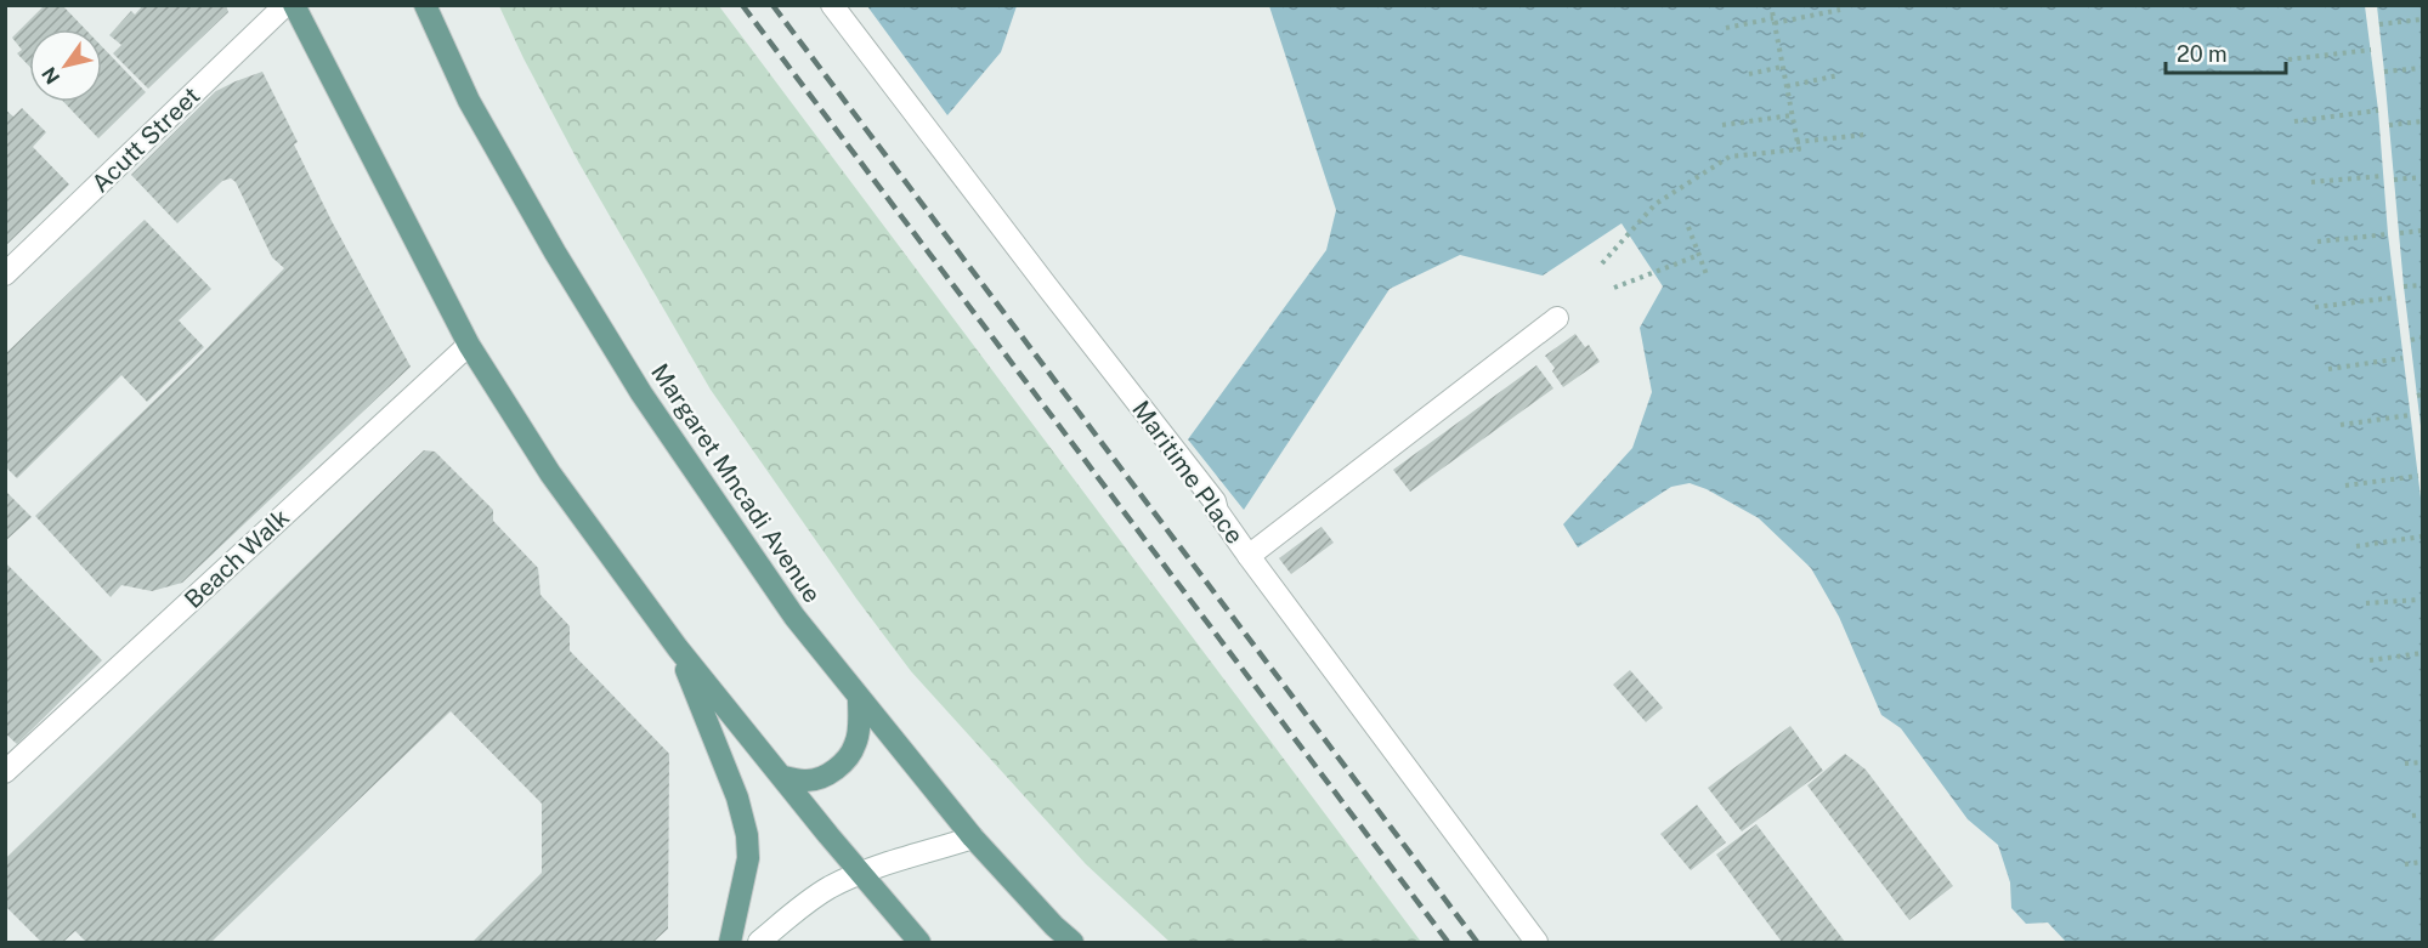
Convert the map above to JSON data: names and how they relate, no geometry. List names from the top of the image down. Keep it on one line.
{"streets":{"main road":["Margaret Mncadi Avenue"],"street":["Acutt Street","Maritime Place","Beach Walk"]},"scale_bar":"20 m","north":"bottom left"}
